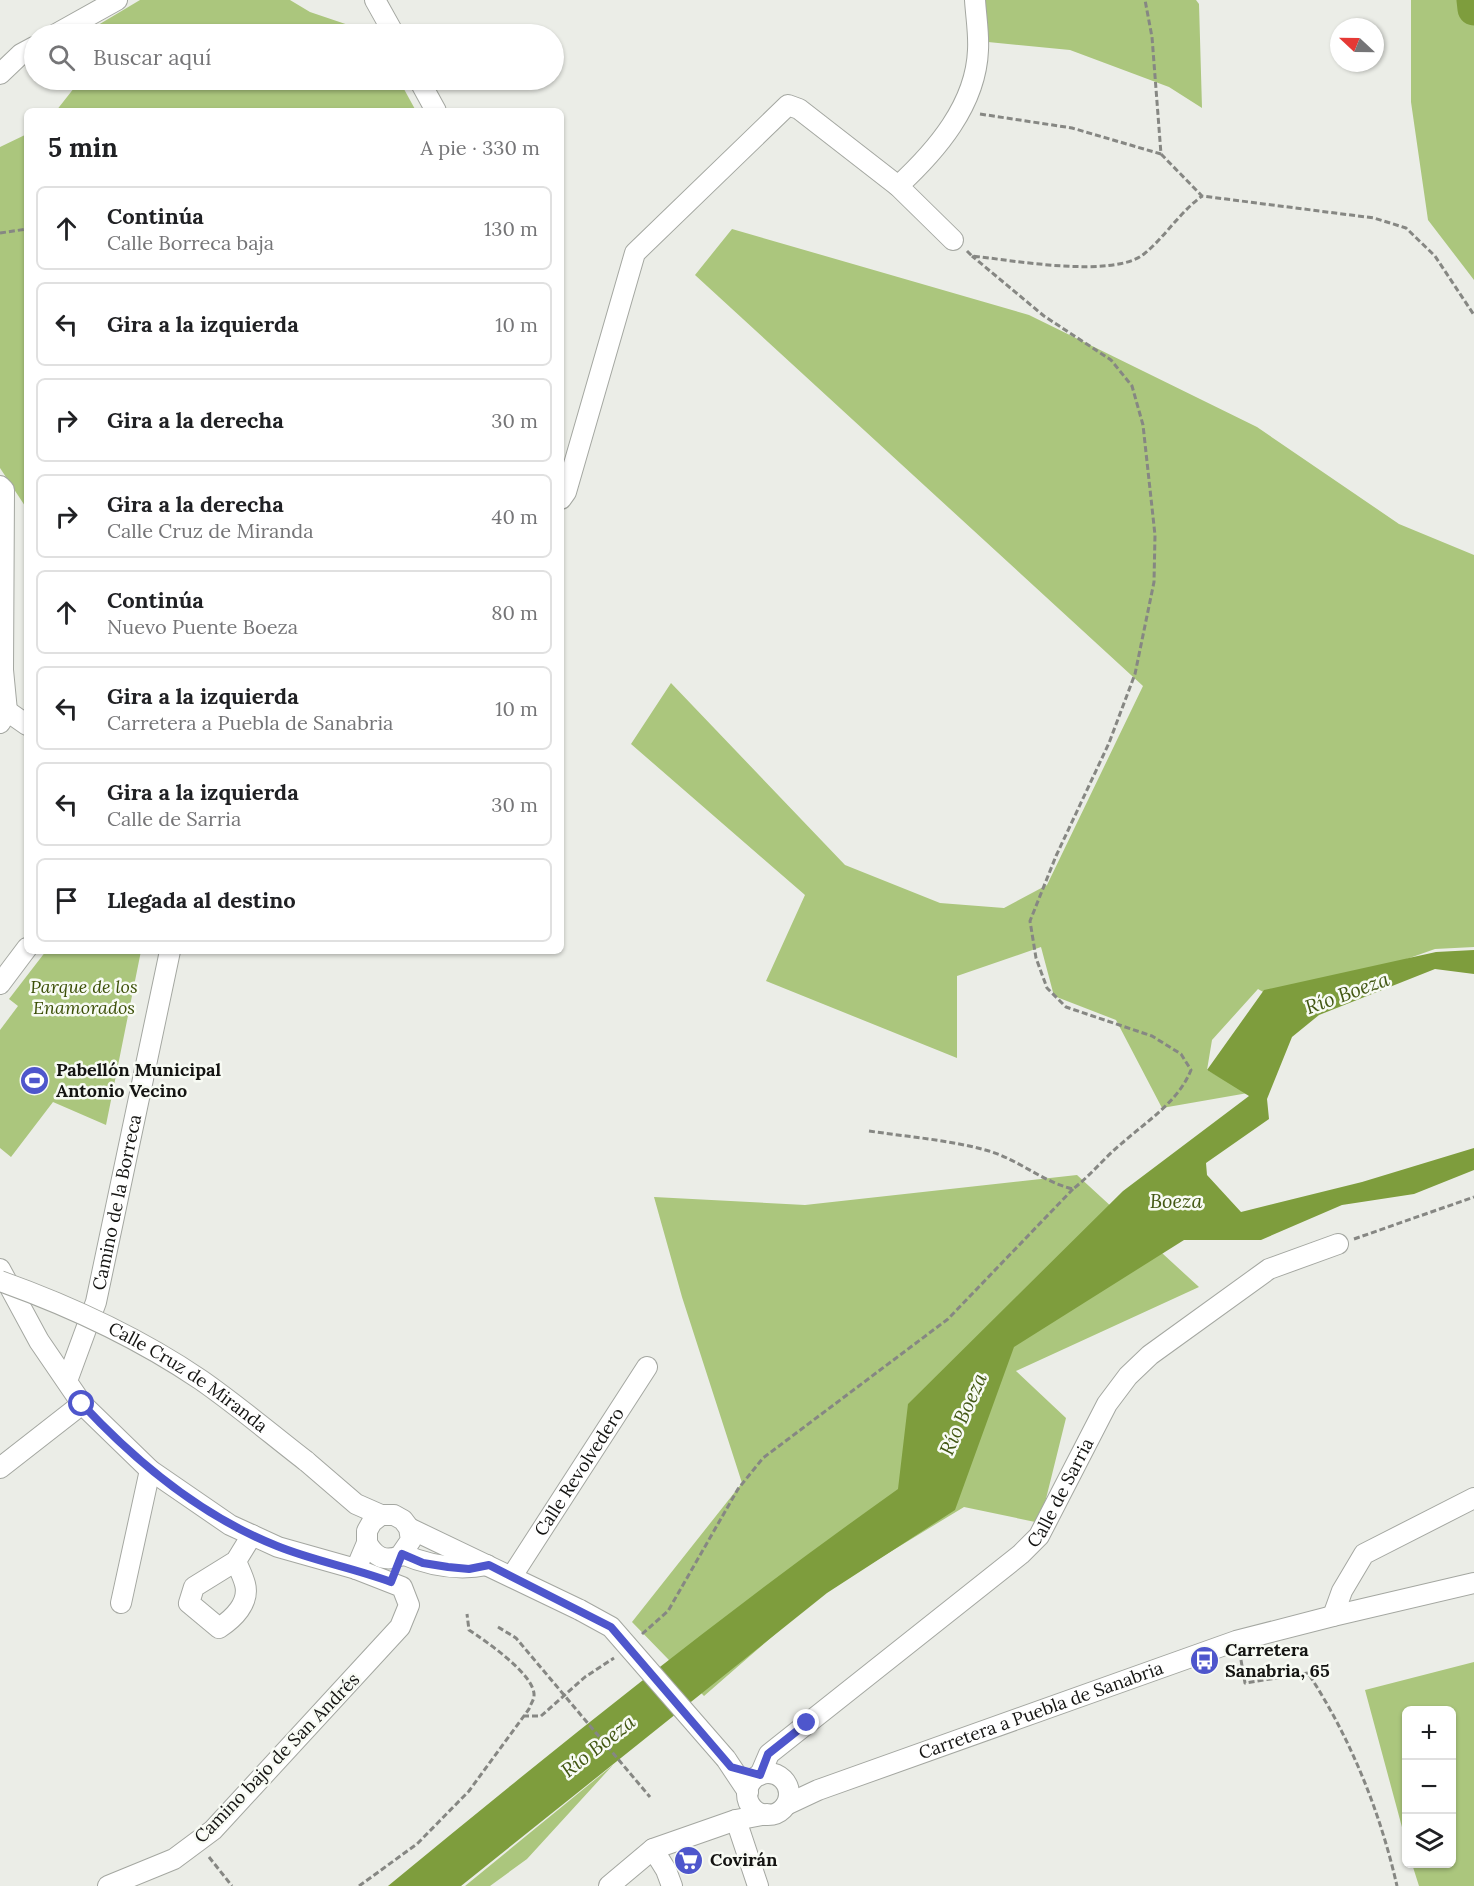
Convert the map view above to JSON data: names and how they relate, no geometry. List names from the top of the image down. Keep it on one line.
{"streets":{"street":["Camino de la Borreca","Calle Cruz de Miranda","Calle Revolvedero","Calle de Sarria","Carretera a Puebla de Sanabria","Camino bajo de San Andrés"]},"crossings":[["Calle de Sarria","Carretera a Puebla de Sanabria"]],"water":["Río Boeza","Boeza"],"parks":["Parque de los Enamorados"],"places":{"sports":["Pabellón Municipal Antonio Vecino"],"bus stop":["Carretera Sanabria, 65"],"supermarket":["Covirán"]},"north":"left","page":{"search":"Buscar aquí","heading":["5 min","A pie · 330 m"],"list":[["Continúa","Calle Borreca baja","130 m"],["Gira a la izquierda","10 m"],["Gira a la derecha","30 m"],["Gira a la derecha","Calle Cruz de Miranda","40 m"],["Continúa","Nuevo Puente Boeza","80 m"],["Gira a la izquierda","Carretera a Puebla de Sanabria","10 m"],["Gira a la izquierda","Calle de Sarria","30 m"],"Llegada al destino"],"map_buttons":["+","−"]}}
